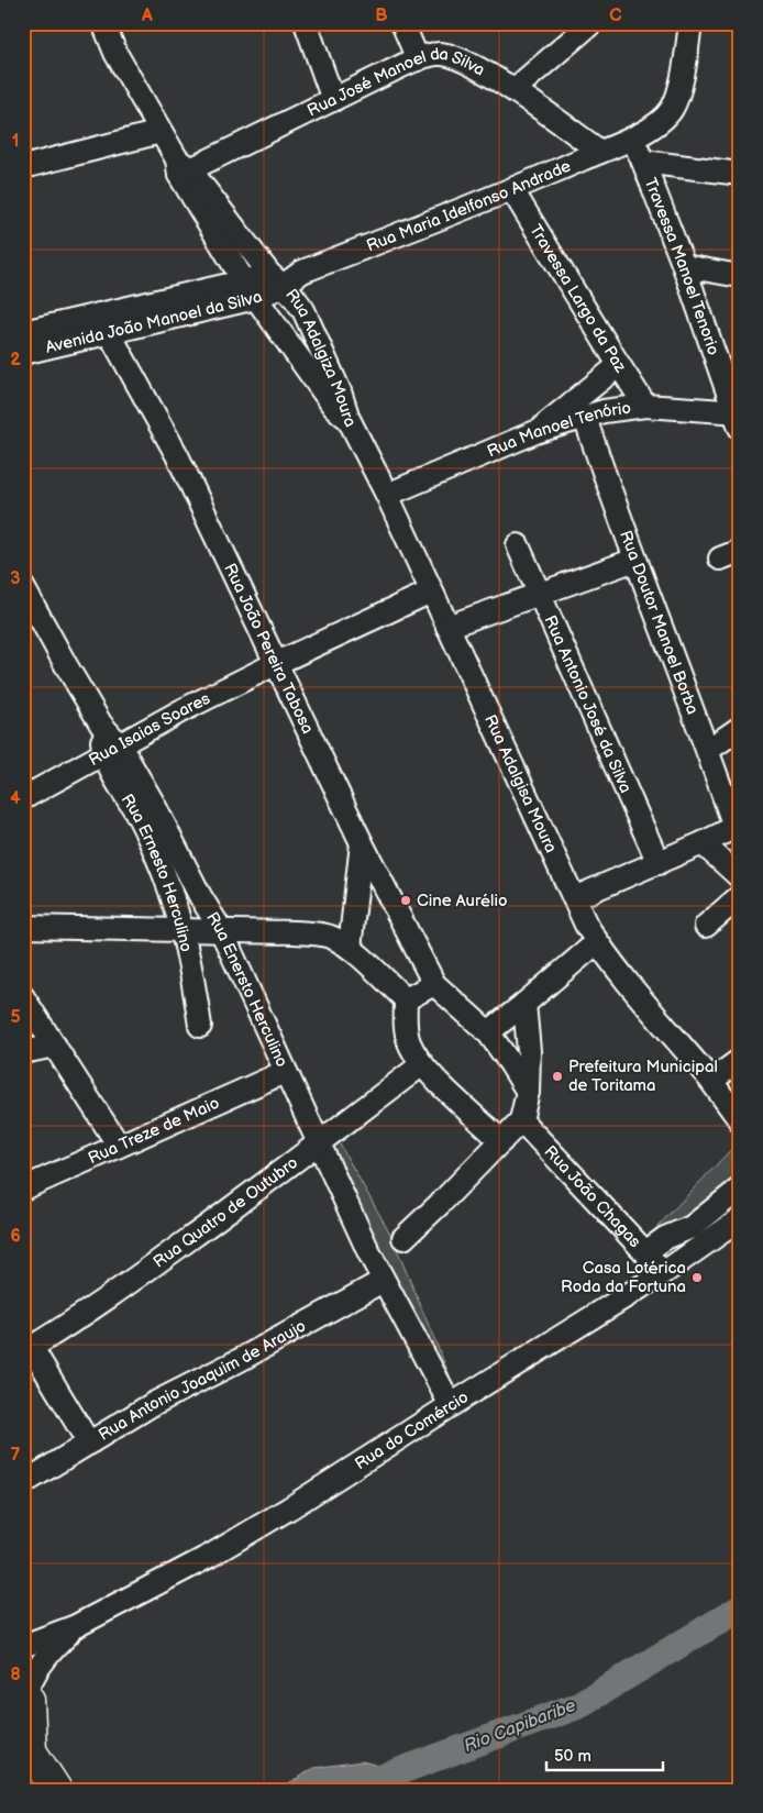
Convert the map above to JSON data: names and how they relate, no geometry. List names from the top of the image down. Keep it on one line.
{"streets":{"street":["Rua José Manoel da Silva","Rua Maria Idelfonso Andrade","Travessa Manoel Tenorio","Travessa Largo da Paz","Avenida João Manoel da Silva","Rua Adalgiza Moura","Rua Manoel Tenório","Rua Doutor Manoel Borba","Rua João Pereira Tabosa","Rua Antonio José da Silva","Rua Isaias Soares","Rua Adalgisa Moura","Rua Ernesto Herculino","Rua Enersto Herculino","Rua Treze de Maio","Rua João Chagas","Rua Quatro de Outubro","Rua Antonio Joaquim de Araujo","Rua do Comércio"]},"crossings":[["Rua José Manoel da Silva","Rua Maria Idelfonso Andrade"],["Rua José Manoel da Silva","Rua Adalgiza Moura"],["Rua Maria Idelfonso Andrade","Travessa Manoel Tenorio"],["Rua Maria Idelfonso Andrade","Travessa Largo da Paz"],["Rua Maria Idelfonso Andrade","Avenida João Manoel da Silva"],["Rua Maria Idelfonso Andrade","Rua Adalgiza Moura"],["Travessa Manoel Tenorio","Rua Manoel Tenório"],["Travessa Largo da Paz","Rua Manoel Tenório"],["Avenida João Manoel da Silva","Rua Adalgiza Moura"],["Avenida João Manoel da Silva","Rua João Pereira Tabosa"],["Rua Adalgiza Moura","Rua Adalgisa Moura"],["Rua Manoel Tenório","Rua Doutor Manoel Borba"],["Rua Manoel Tenório","Rua Adalgisa Moura"],["Rua João Pereira Tabosa","Rua Isaias Soares"],["Rua Isaias Soares","Rua Adalgisa Moura"],["Rua Isaias Soares","Rua Ernesto Herculino"],["Rua Isaias Soares","Rua Enersto Herculino"],["Rua Ernesto Herculino","Rua Enersto Herculino"],["Rua Enersto Herculino","Rua Treze de Maio"],["Rua Enersto Herculino","Rua Quatro de Outubro"],["Rua Enersto Herculino","Rua Antonio Joaquim de Araujo"],["Rua Enersto Herculino","Rua do Comércio"],["Rua João Chagas","Rua do Comércio"]],"water":["Rio Capibaribe"],"places":["Cine Aurélio","Prefeitura Municipal de Toritama","Casa Lotérica Roda da Fortuna"],"scale_bar":"50 m","grid":{"columns":["A","B","C"],"rows":["1","2","3","4","5","6","7","8"]}}
